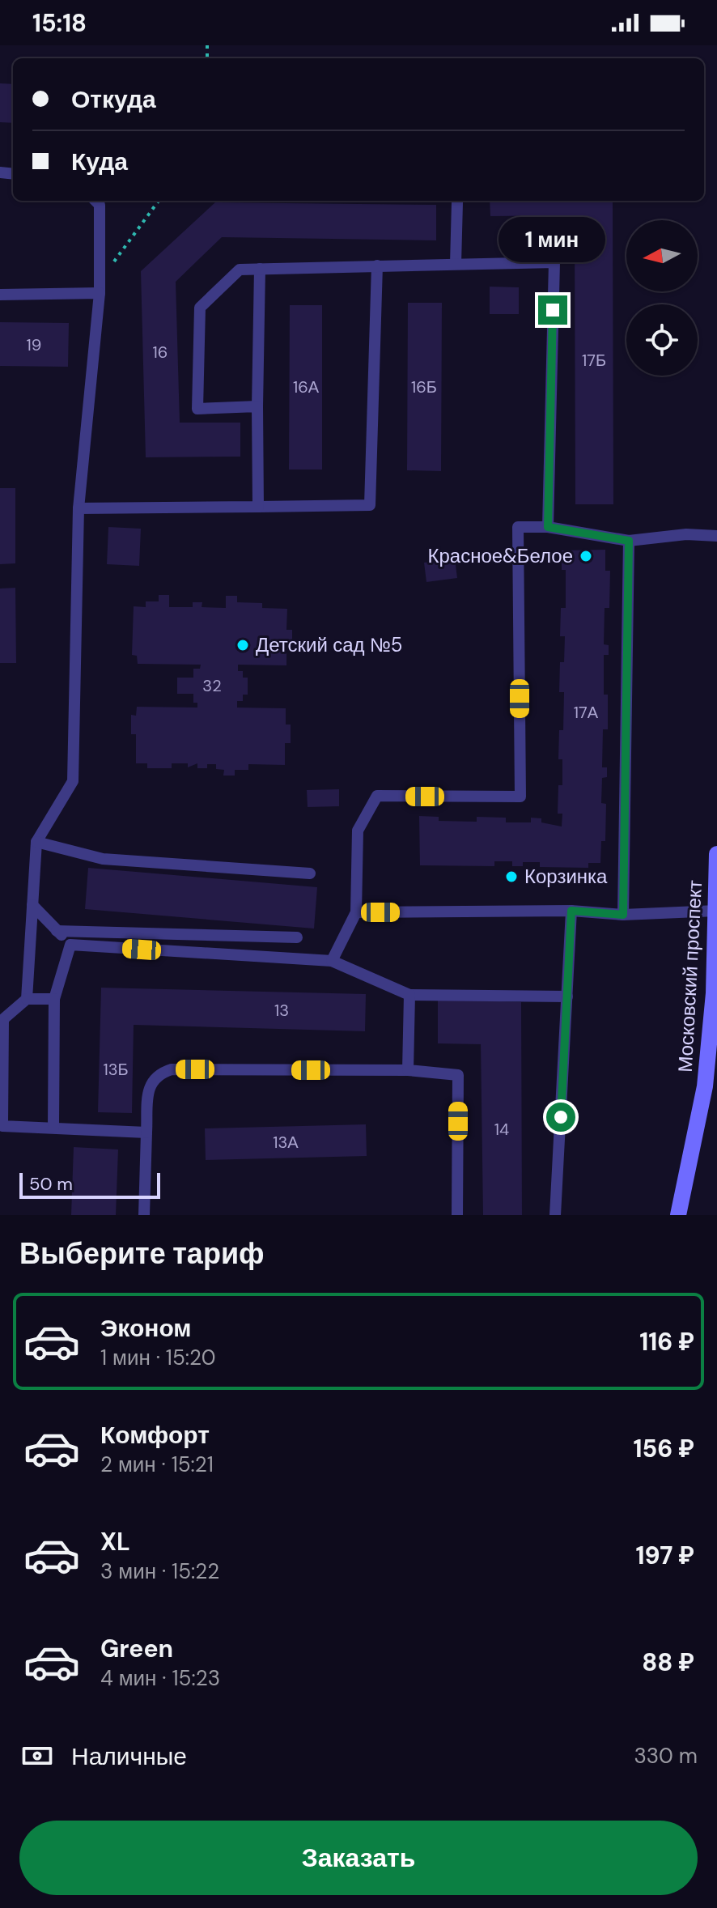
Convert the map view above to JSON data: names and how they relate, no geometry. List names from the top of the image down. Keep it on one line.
{"streets":{"main road":["Московский проспект"]},"places":["Красное&Белое","Детский сад №5","Корзинка"],"house_numbers":["19","16","17Б","16А","16Б","32","17А","13","13Б","14","13А"],"scale_bar":"50 m","north":"left","page":{"status":"15:18","banner":["Откуда","Куда"],"bubble":"1 мин","scale":"50 m","heading":"Выберите тариф","list":[{"name":"Эконом","note":"1 мин · 15:20","value":"116 ₽"},{"name":"Комфорт","note":"2 мин · 15:21","value":"156 ₽"},{"name":"XL","note":"3 мин · 15:22","value":"197 ₽"},{"name":"Green","note":"4 мин · 15:23","value":"88 ₽"}],"pay":["Наличные","330 m"],"buttons":"Заказать"}}
